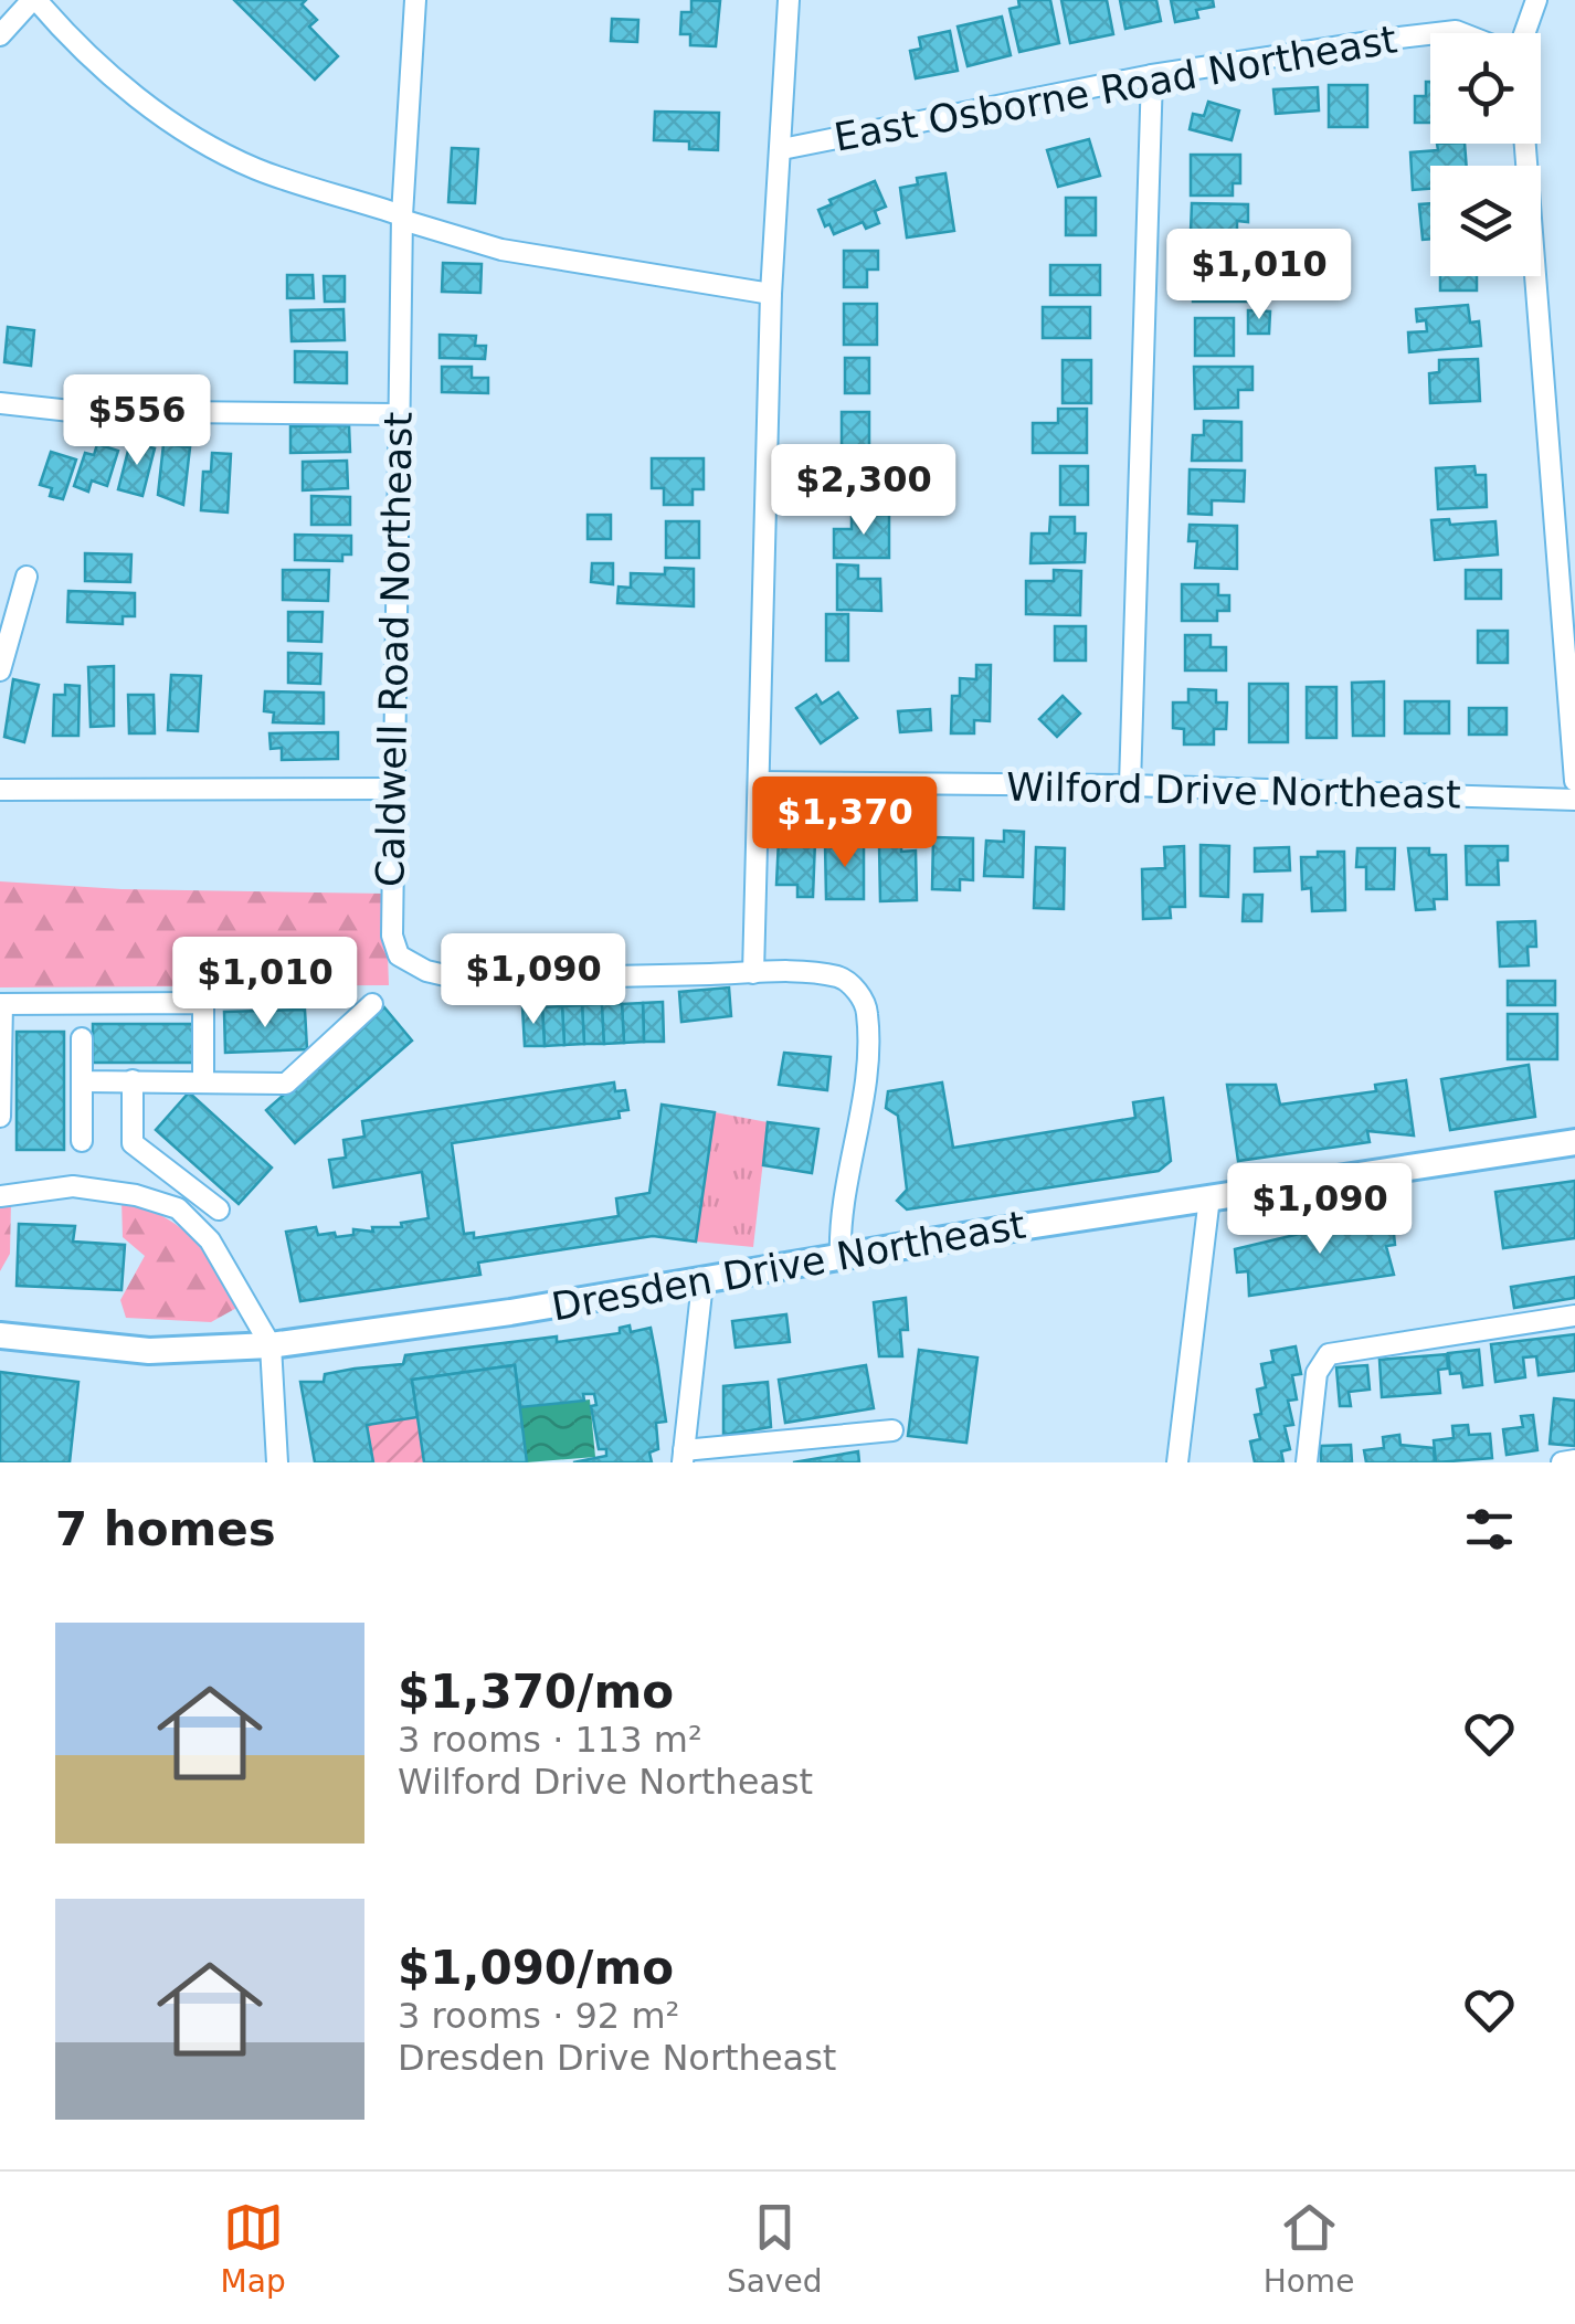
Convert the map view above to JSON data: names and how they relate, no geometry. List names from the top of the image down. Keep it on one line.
{"streets":{"street":["East Osborne Road Northeast","Caldwell Road Northeast","Wilford Drive Northeast","Dresden Drive Northeast"]},"crossings":[["Caldwell Road Northeast","Dresden Drive Northeast"]],"page":{"price":["$1,010","$556","$2,300","$1,370","$1,090","$1,010","$1,090"],"heading":"7 homes","list":[{"name":"$1,370/mo","note":"3 rooms · 113 m² · Wilford Drive Northeast"},{"name":"$1,090/mo","note":"3 rooms · 92 m² · Dresden Drive Northeast"}],"tabs":["Map","Saved","Home"]}}
